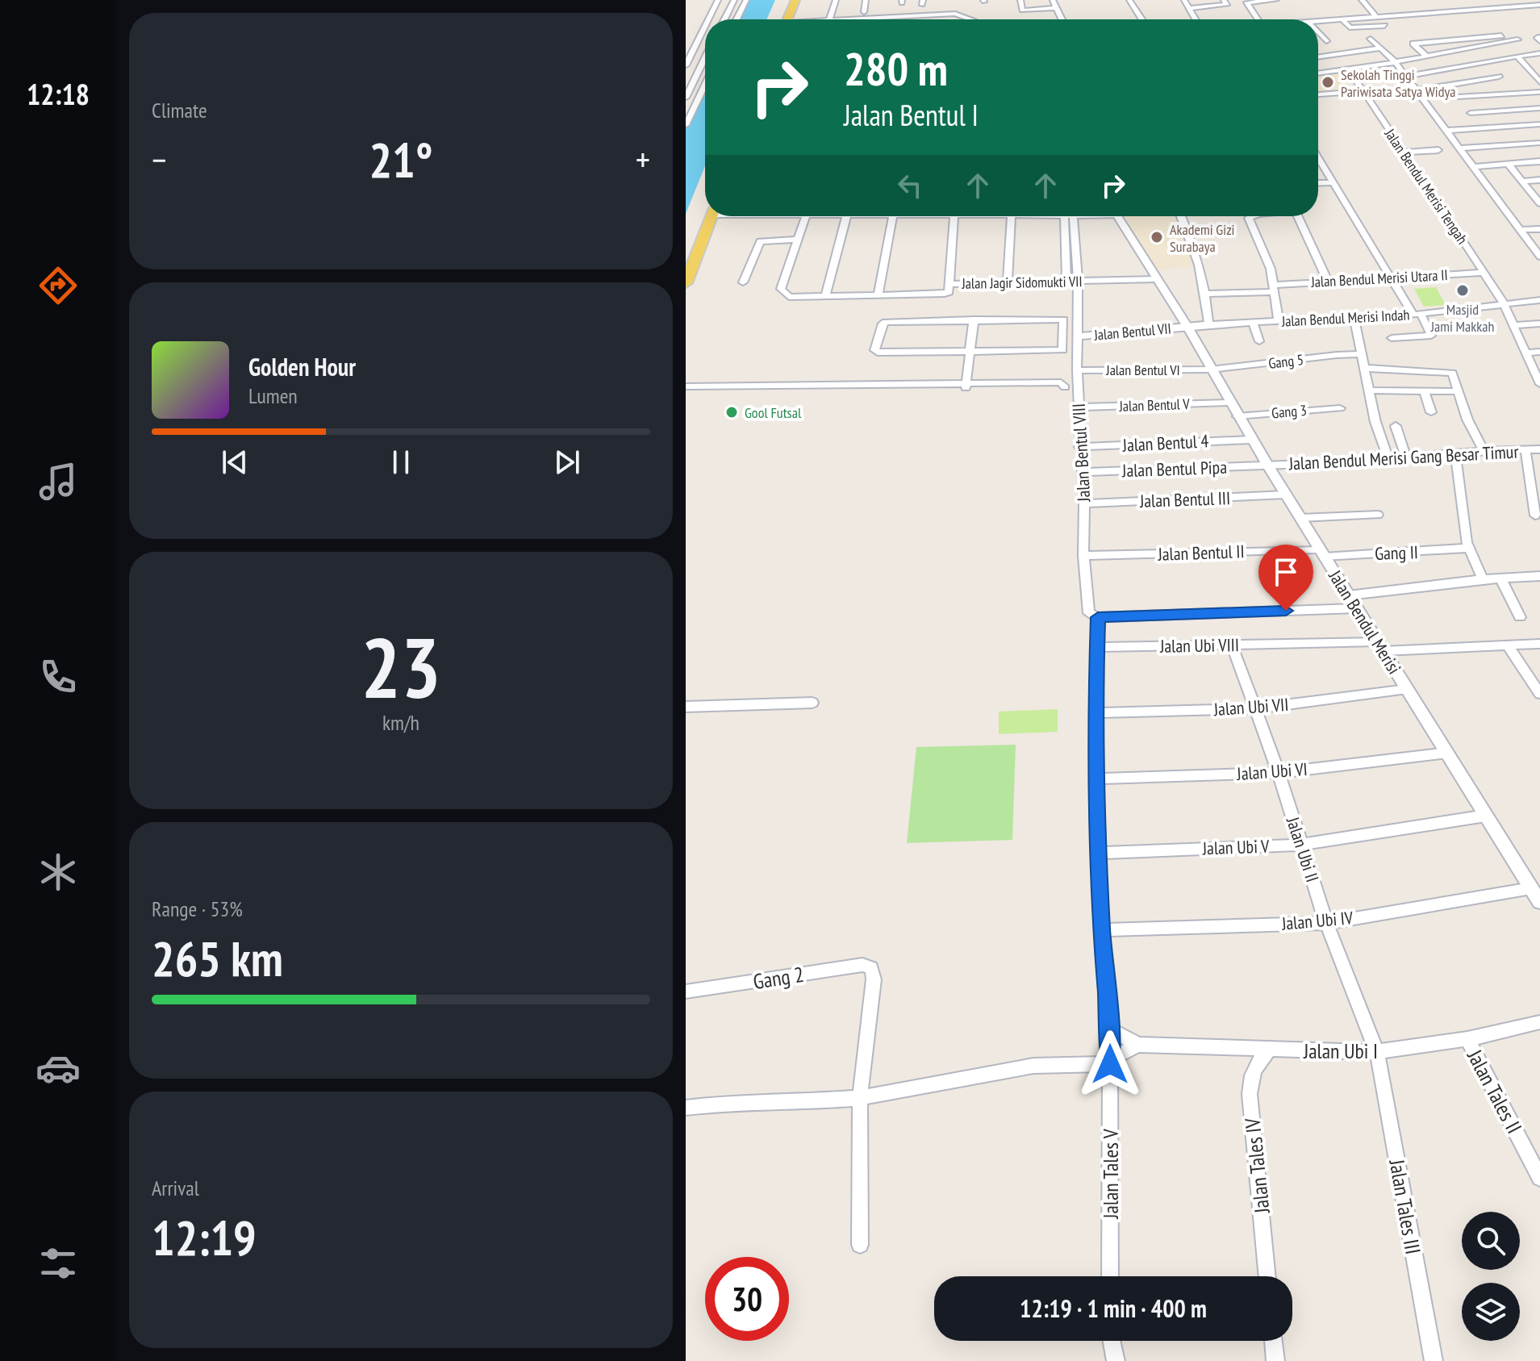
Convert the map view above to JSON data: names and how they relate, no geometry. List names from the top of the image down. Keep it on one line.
{"streets":{"street":["Jalan Bendul Merisi Tengah","Jalan Bendul Merisi Utara II","Jalan Jagir Sidomukti VII","Jalan Bendul Merisi Indah","Jalan Bentul VII","Gang 5","Jalan Bentul VI","Jalan Bentul V","Gang 3","Jalan Bentul 4","Jalan Bentul VIII","Jalan Bendul Merisi Gang Besar Timur","Jalan Bentul Pipa","Jalan Bentul III","Jalan Bentul II","Gang II","Jalan Bendul Merisi","Jalan Ubi VIII","Jalan Ubi VII","Jalan Ubi VI","Jalan Ubi V","Jalan Ubi II","Jalan Ubi IV","Gang 2","Jalan Ubi I","Jalan Tales II","Jalan Tales IV","Jalan Tales V","Jalan Tales III"]},"crossings":[["Jalan Bendul Merisi Tengah","Jalan Bendul Merisi Utara II"],["Jalan Bendul Merisi Tengah","Jalan Bendul Merisi Indah"],["Jalan Jagir Sidomukti VII","Jalan Bentul VIII"],["Jalan Jagir Sidomukti VII","Jalan Bendul Merisi"],["Jalan Bendul Merisi Indah","Jalan Bentul VII"],["Jalan Bendul Merisi Indah","Jalan Bendul Merisi"],["Jalan Bentul VII","Jalan Bentul VIII"],["Jalan Bentul VII","Jalan Bendul Merisi"],["Gang 5","Jalan Bentul VI"],["Gang 5","Jalan Bendul Merisi"],["Jalan Bentul VI","Jalan Bentul VIII"],["Jalan Bentul VI","Jalan Bendul Merisi"],["Jalan Bentul V","Jalan Bentul VIII"],["Jalan Bentul V","Jalan Bendul Merisi"],["Gang 3","Jalan Bendul Merisi"],["Jalan Bentul 4","Jalan Bentul VIII"],["Jalan Bentul 4","Jalan Bendul Merisi"],["Jalan Bentul VIII","Jalan Bentul Pipa"],["Jalan Bentul VIII","Jalan Bentul III"],["Jalan Bentul VIII","Jalan Bentul II"],["Jalan Bentul VIII","Jalan Tales V"],["Jalan Bendul Merisi Gang Besar Timur","Jalan Bentul Pipa"],["Jalan Bendul Merisi Gang Besar Timur","Jalan Bendul Merisi"],["Jalan Bentul Pipa","Jalan Bendul Merisi"],["Jalan Bentul III","Jalan Bendul Merisi"],["Jalan Bentul II","Gang II"],["Jalan Bentul II","Jalan Bendul Merisi"],["Gang II","Jalan Bendul Merisi"],["Jalan Bendul Merisi","Jalan Ubi VIII"],["Jalan Bendul Merisi","Jalan Ubi VII"],["Jalan Bendul Merisi","Jalan Ubi VI"],["Jalan Bendul Merisi","Jalan Ubi V"],["Jalan Bendul Merisi","Jalan Ubi IV"],["Jalan Ubi VIII","Jalan Ubi II"],["Jalan Ubi VIII","Jalan Tales V"],["Jalan Ubi VII","Jalan Ubi II"],["Jalan Ubi VII","Jalan Tales V"],["Jalan Ubi VI","Jalan Ubi II"],["Jalan Ubi VI","Jalan Tales V"],["Jalan Ubi V","Jalan Ubi II"],["Jalan Ubi V","Jalan Tales V"],["Jalan Ubi II","Jalan Ubi IV"],["Jalan Ubi II","Jalan Ubi I"],["Jalan Ubi II","Jalan Tales III"],["Jalan Ubi IV","Jalan Tales V"],["Jalan Ubi I","Jalan Tales II"],["Jalan Ubi I","Jalan Tales IV"],["Jalan Ubi I","Jalan Tales V"],["Jalan Ubi I","Jalan Tales III"]],"places":["Sekolah Tinggi Pariwisata Satya Widya","Akademi Gizi Surabaya","Masjid Jami Makkah","Gool Futsal"],"page":{"tabs":"12:18","tile":["Climate",["23","km/h"],["Range · 53%","265 km"],["Arrival","12:19"]],"turn":["280 m","Jalan Bentul I"],"heat":["−","21°","+"],"song":["Golden Hour","Lumen"],"limit":"30","trip":"12:19 · 1 min · 400 m"}}
